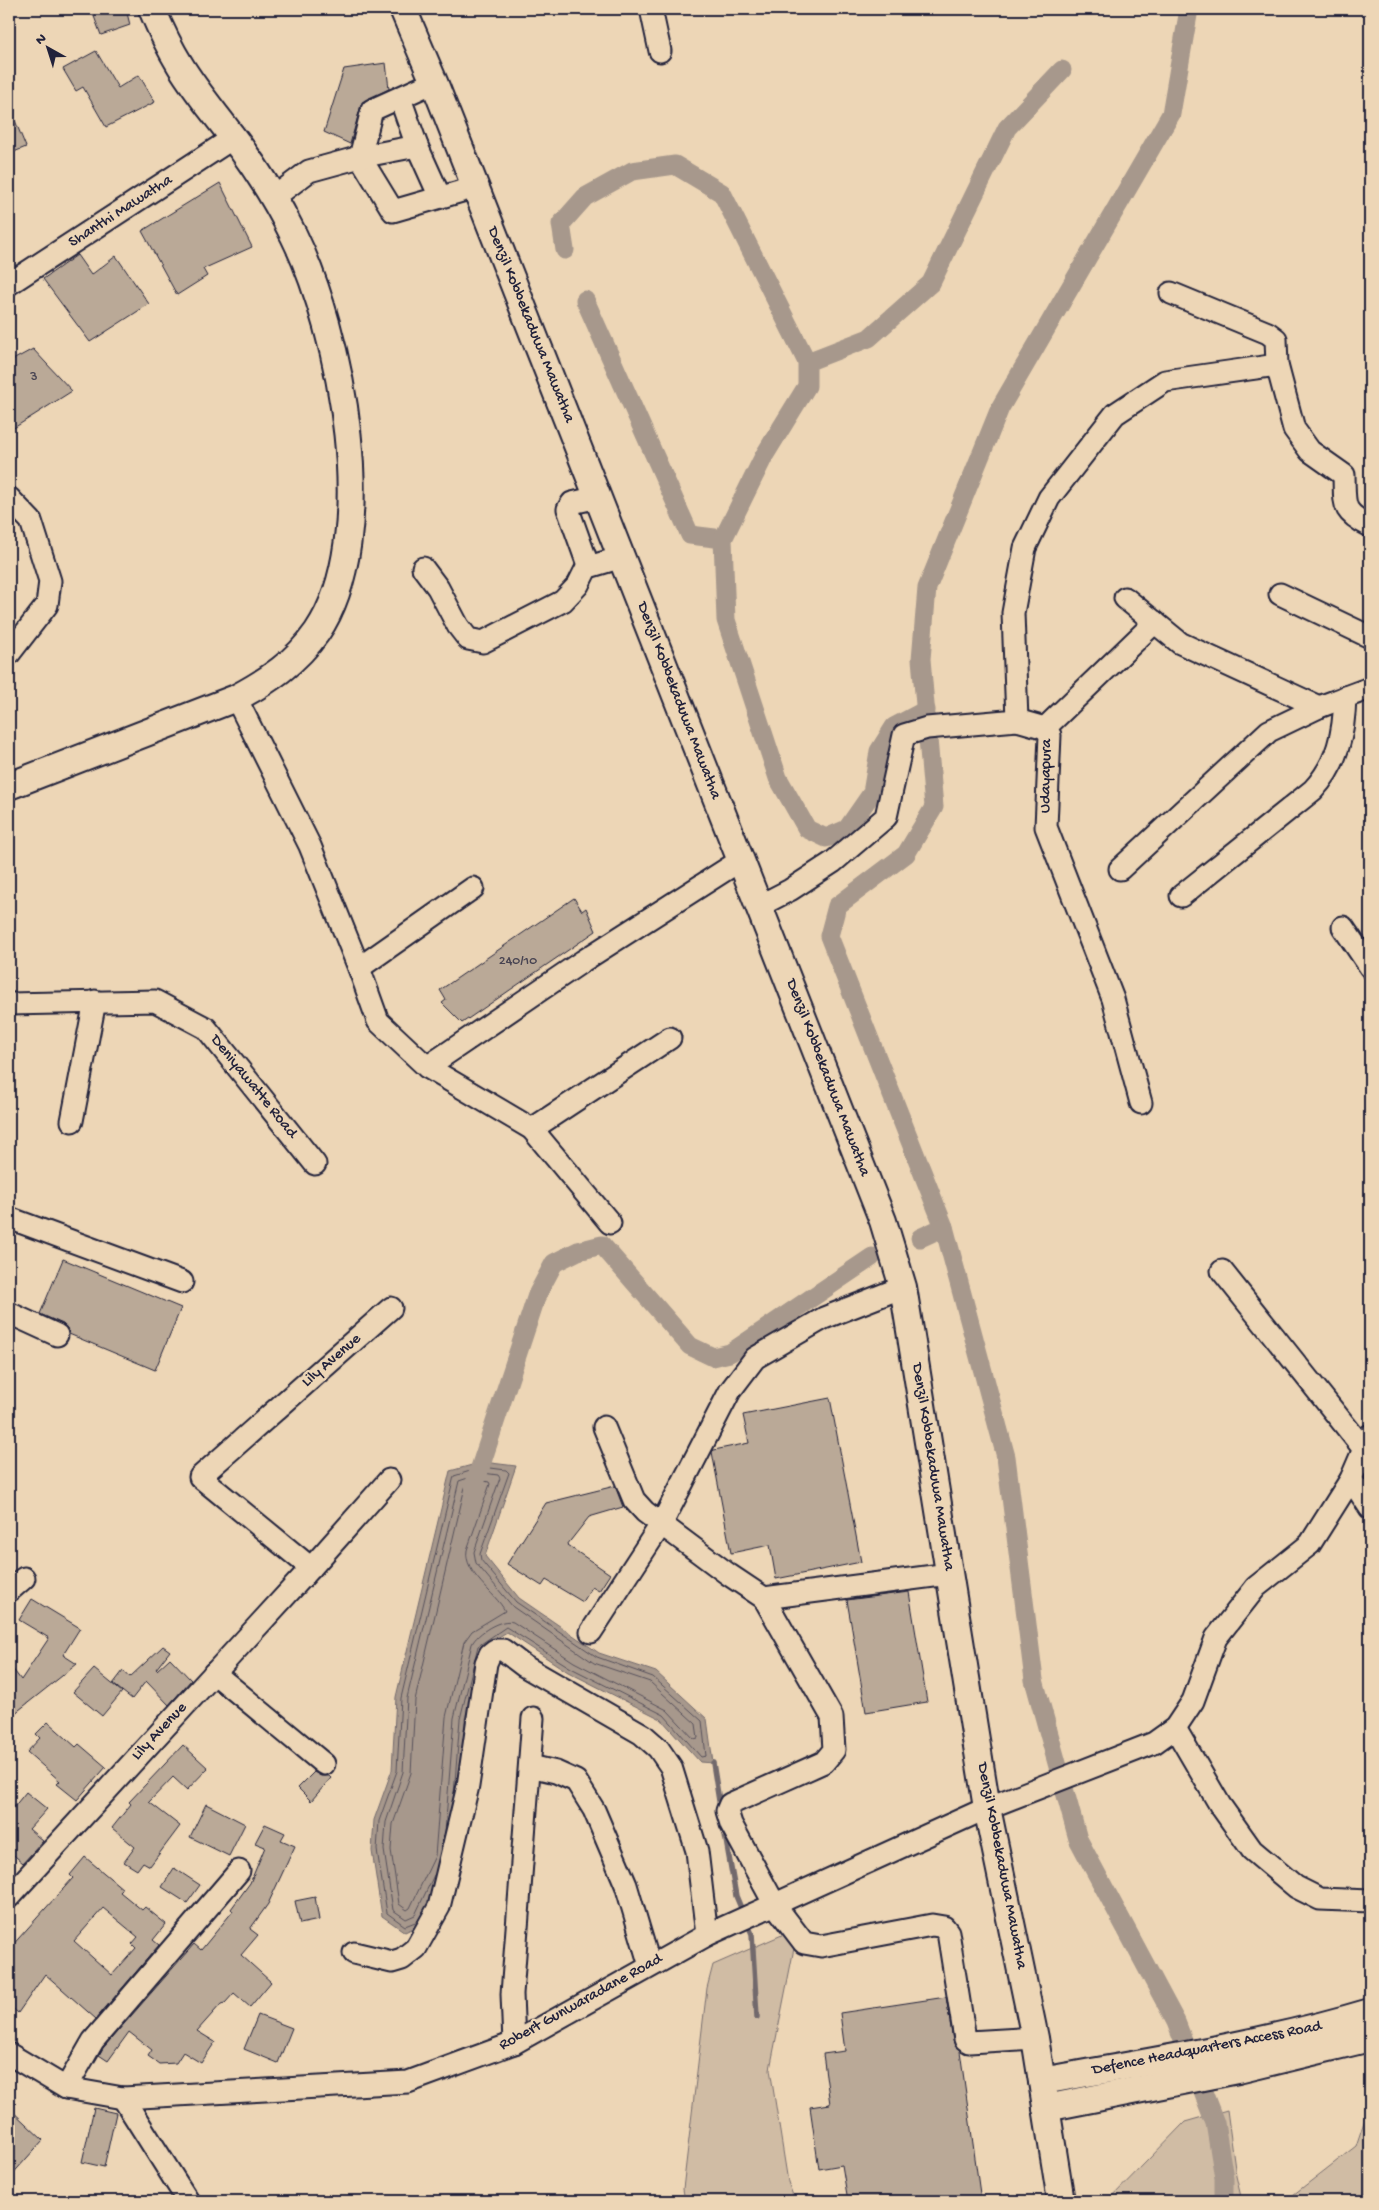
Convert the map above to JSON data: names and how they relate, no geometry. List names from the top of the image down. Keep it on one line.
{"streets":{"main road":["Denzil Kobbekaduwa Mawatha","Defence Headquarters Access Road"],"street":["Shanthi Mawatha","Udayapura","Deniyawatte Road","Lily Avenue","Robert Gunwaradane Road"]},"crossings":[["Denzil Kobbekaduwa Mawatha","Udayapura"],["Denzil Kobbekaduwa Mawatha","Robert Gunwaradane Road"],["Denzil Kobbekaduwa Mawatha","Defence Headquarters Access Road"]],"house_numbers":["3","240/10"],"north":"top left"}
